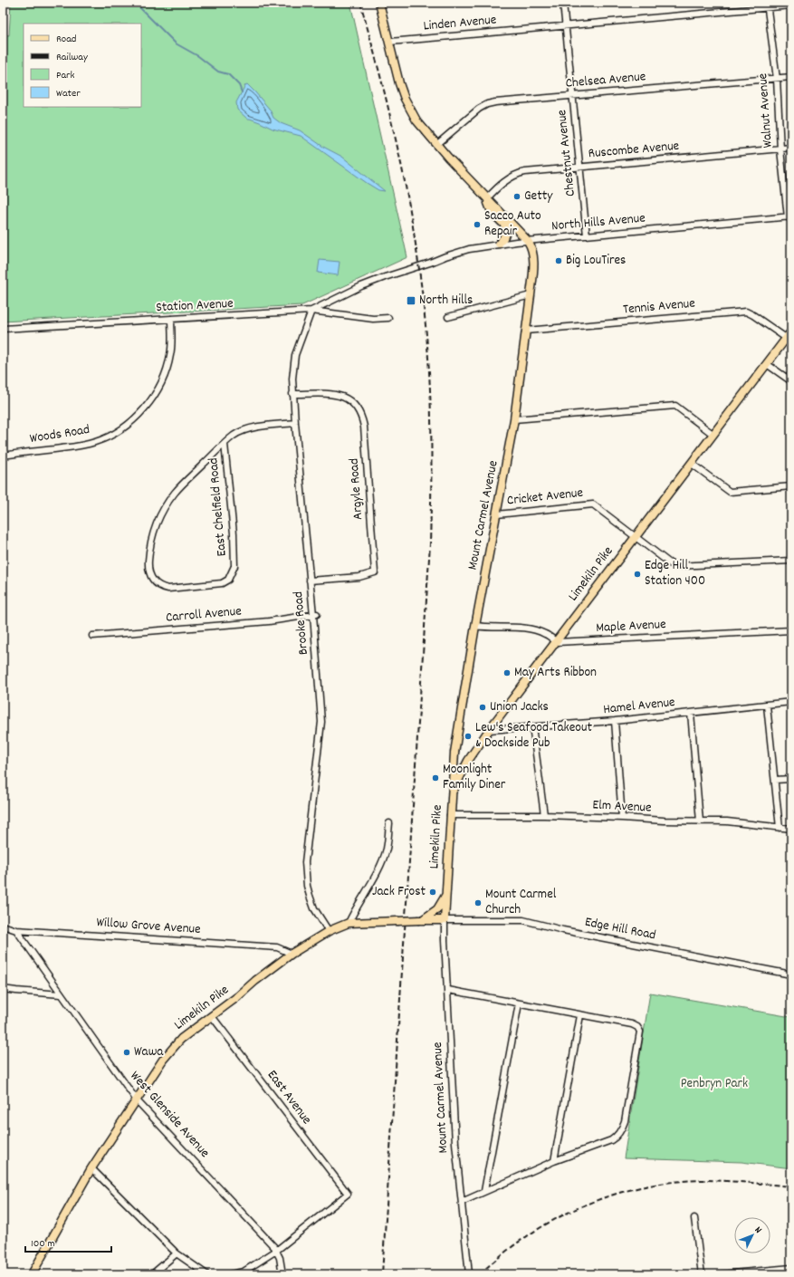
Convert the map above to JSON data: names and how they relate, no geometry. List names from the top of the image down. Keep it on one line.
{"streets":{"main road":["Mount Carmel Avenue","Limekiln Pike"],"street":["Linden Avenue","Chelsea Avenue","Walnut Avenue","Ruscombe Avenue","Chestnut Avenue","North Hills Avenue","Station Avenue","Tennis Avenue","Woods Road","Argyle Road","Cricket Avenue","East Chelfield Road","Carroll Avenue","Brooke Road","Maple Avenue","Hamel Avenue","Elm Avenue","Willow Grove Avenue","Edge Hill Road","East Avenue","West Glenside Avenue"]},"crossings":[["Linden Avenue","Walnut Avenue"],["Linden Avenue","Chestnut Avenue"],["Chelsea Avenue","Walnut Avenue"],["Chelsea Avenue","Chestnut Avenue"],["Walnut Avenue","Ruscombe Avenue"],["Walnut Avenue","North Hills Avenue"],["Ruscombe Avenue","Chestnut Avenue"],["Chestnut Avenue","North Hills Avenue"],["North Hills Avenue","Station Avenue"],["North Hills Avenue","Mount Carmel Avenue"],["North Hills Avenue","Brooke Road"],["Station Avenue","Woods Road"],["Station Avenue","Brooke Road"],["Tennis Avenue","Mount Carmel Avenue"],["Tennis Avenue","Limekiln Pike"],["Argyle Road","Brooke Road"],["Cricket Avenue","Mount Carmel Avenue"],["Cricket Avenue","Limekiln Pike"],["Mount Carmel Avenue","Limekiln Pike"],["Mount Carmel Avenue","Edge Hill Road"],["Limekiln Pike","Brooke Road"],["Limekiln Pike","Maple Avenue"],["Limekiln Pike","Hamel Avenue"],["Limekiln Pike","Elm Avenue"],["Limekiln Pike","Willow Grove Avenue"],["Limekiln Pike","Edge Hill Road"],["Limekiln Pike","East Avenue"],["Limekiln Pike","West Glenside Avenue"],["Carroll Avenue","Brooke Road"],["Willow Grove Avenue","West Glenside Avenue"],["East Avenue","West Glenside Avenue"]],"parks":["Penbryn Park"],"places":{"other":["Getty","Sacco Auto Repair","Big LouTires","Edge Hill Station 400","May Arts Ribbon","Union Jacks","Lew's Seafood Takeout & Dockside Pub","Moonlight Family Diner","Jack Frost","Mount Carmel Church","Wawa"],"transit":["North Hills"]},"legend":["Road","Railway","Park","Water"],"scale_bar":"100 m","north":"top right"}
